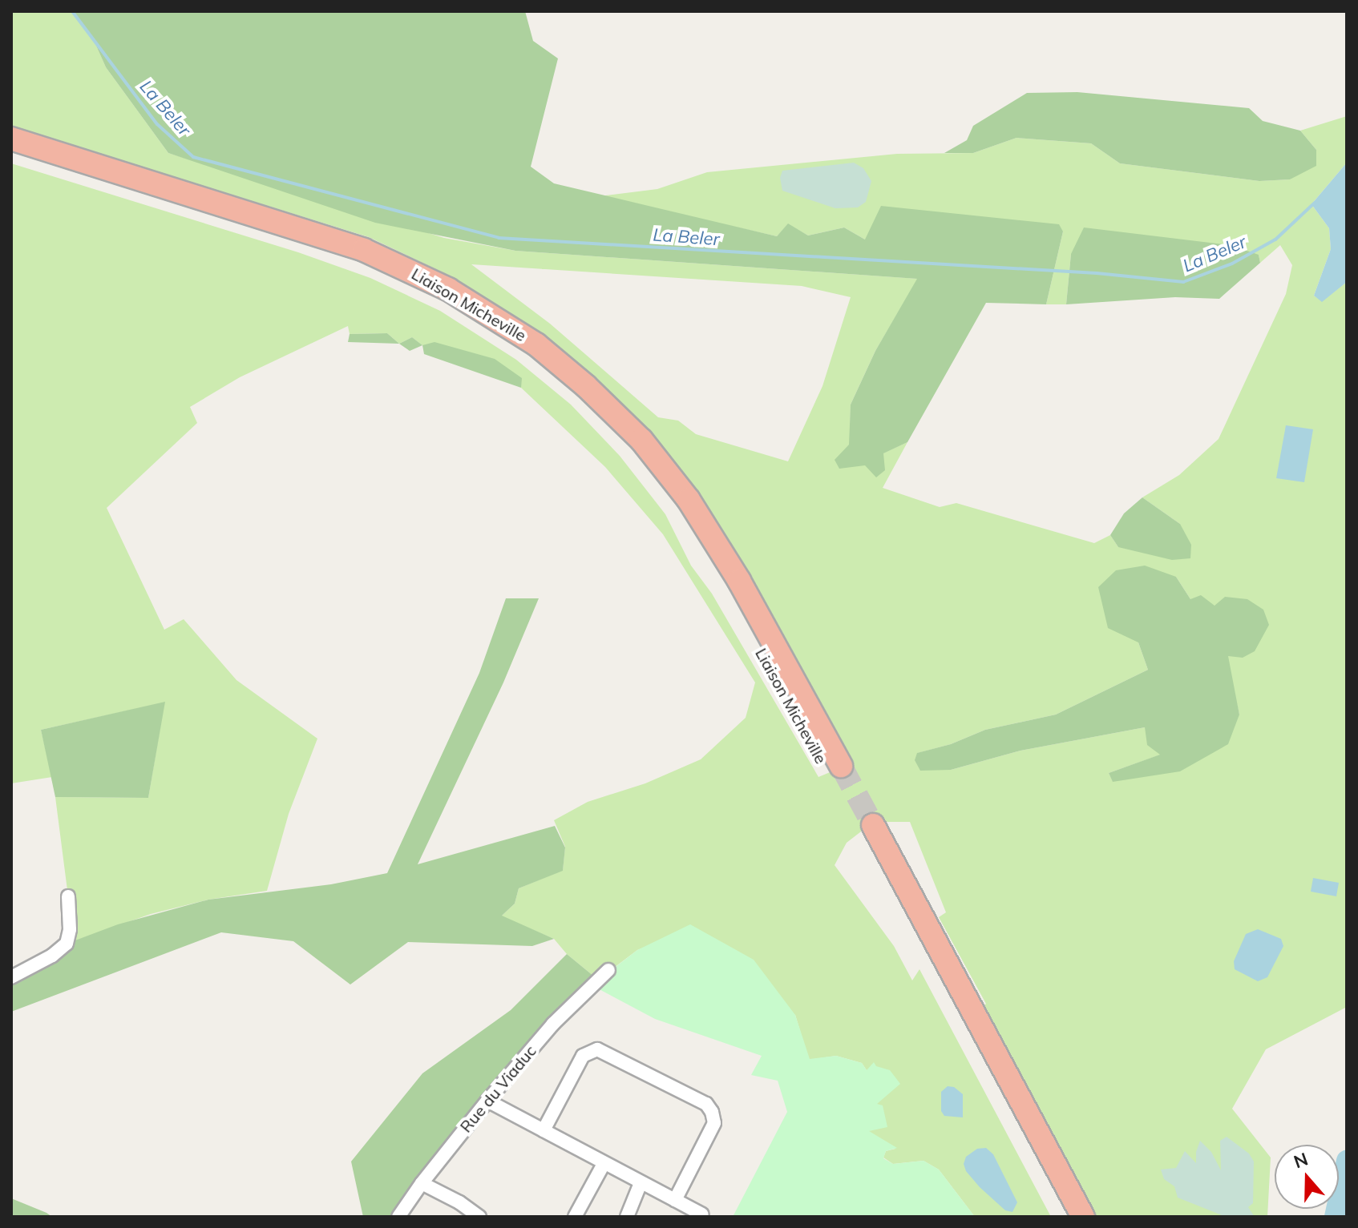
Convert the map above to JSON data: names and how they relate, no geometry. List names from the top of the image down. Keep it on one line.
{"streets":{"highway":["Liaison Micheville"],"street":["Rue du Viaduc"]},"water":["La Beler"],"north":"top"}
